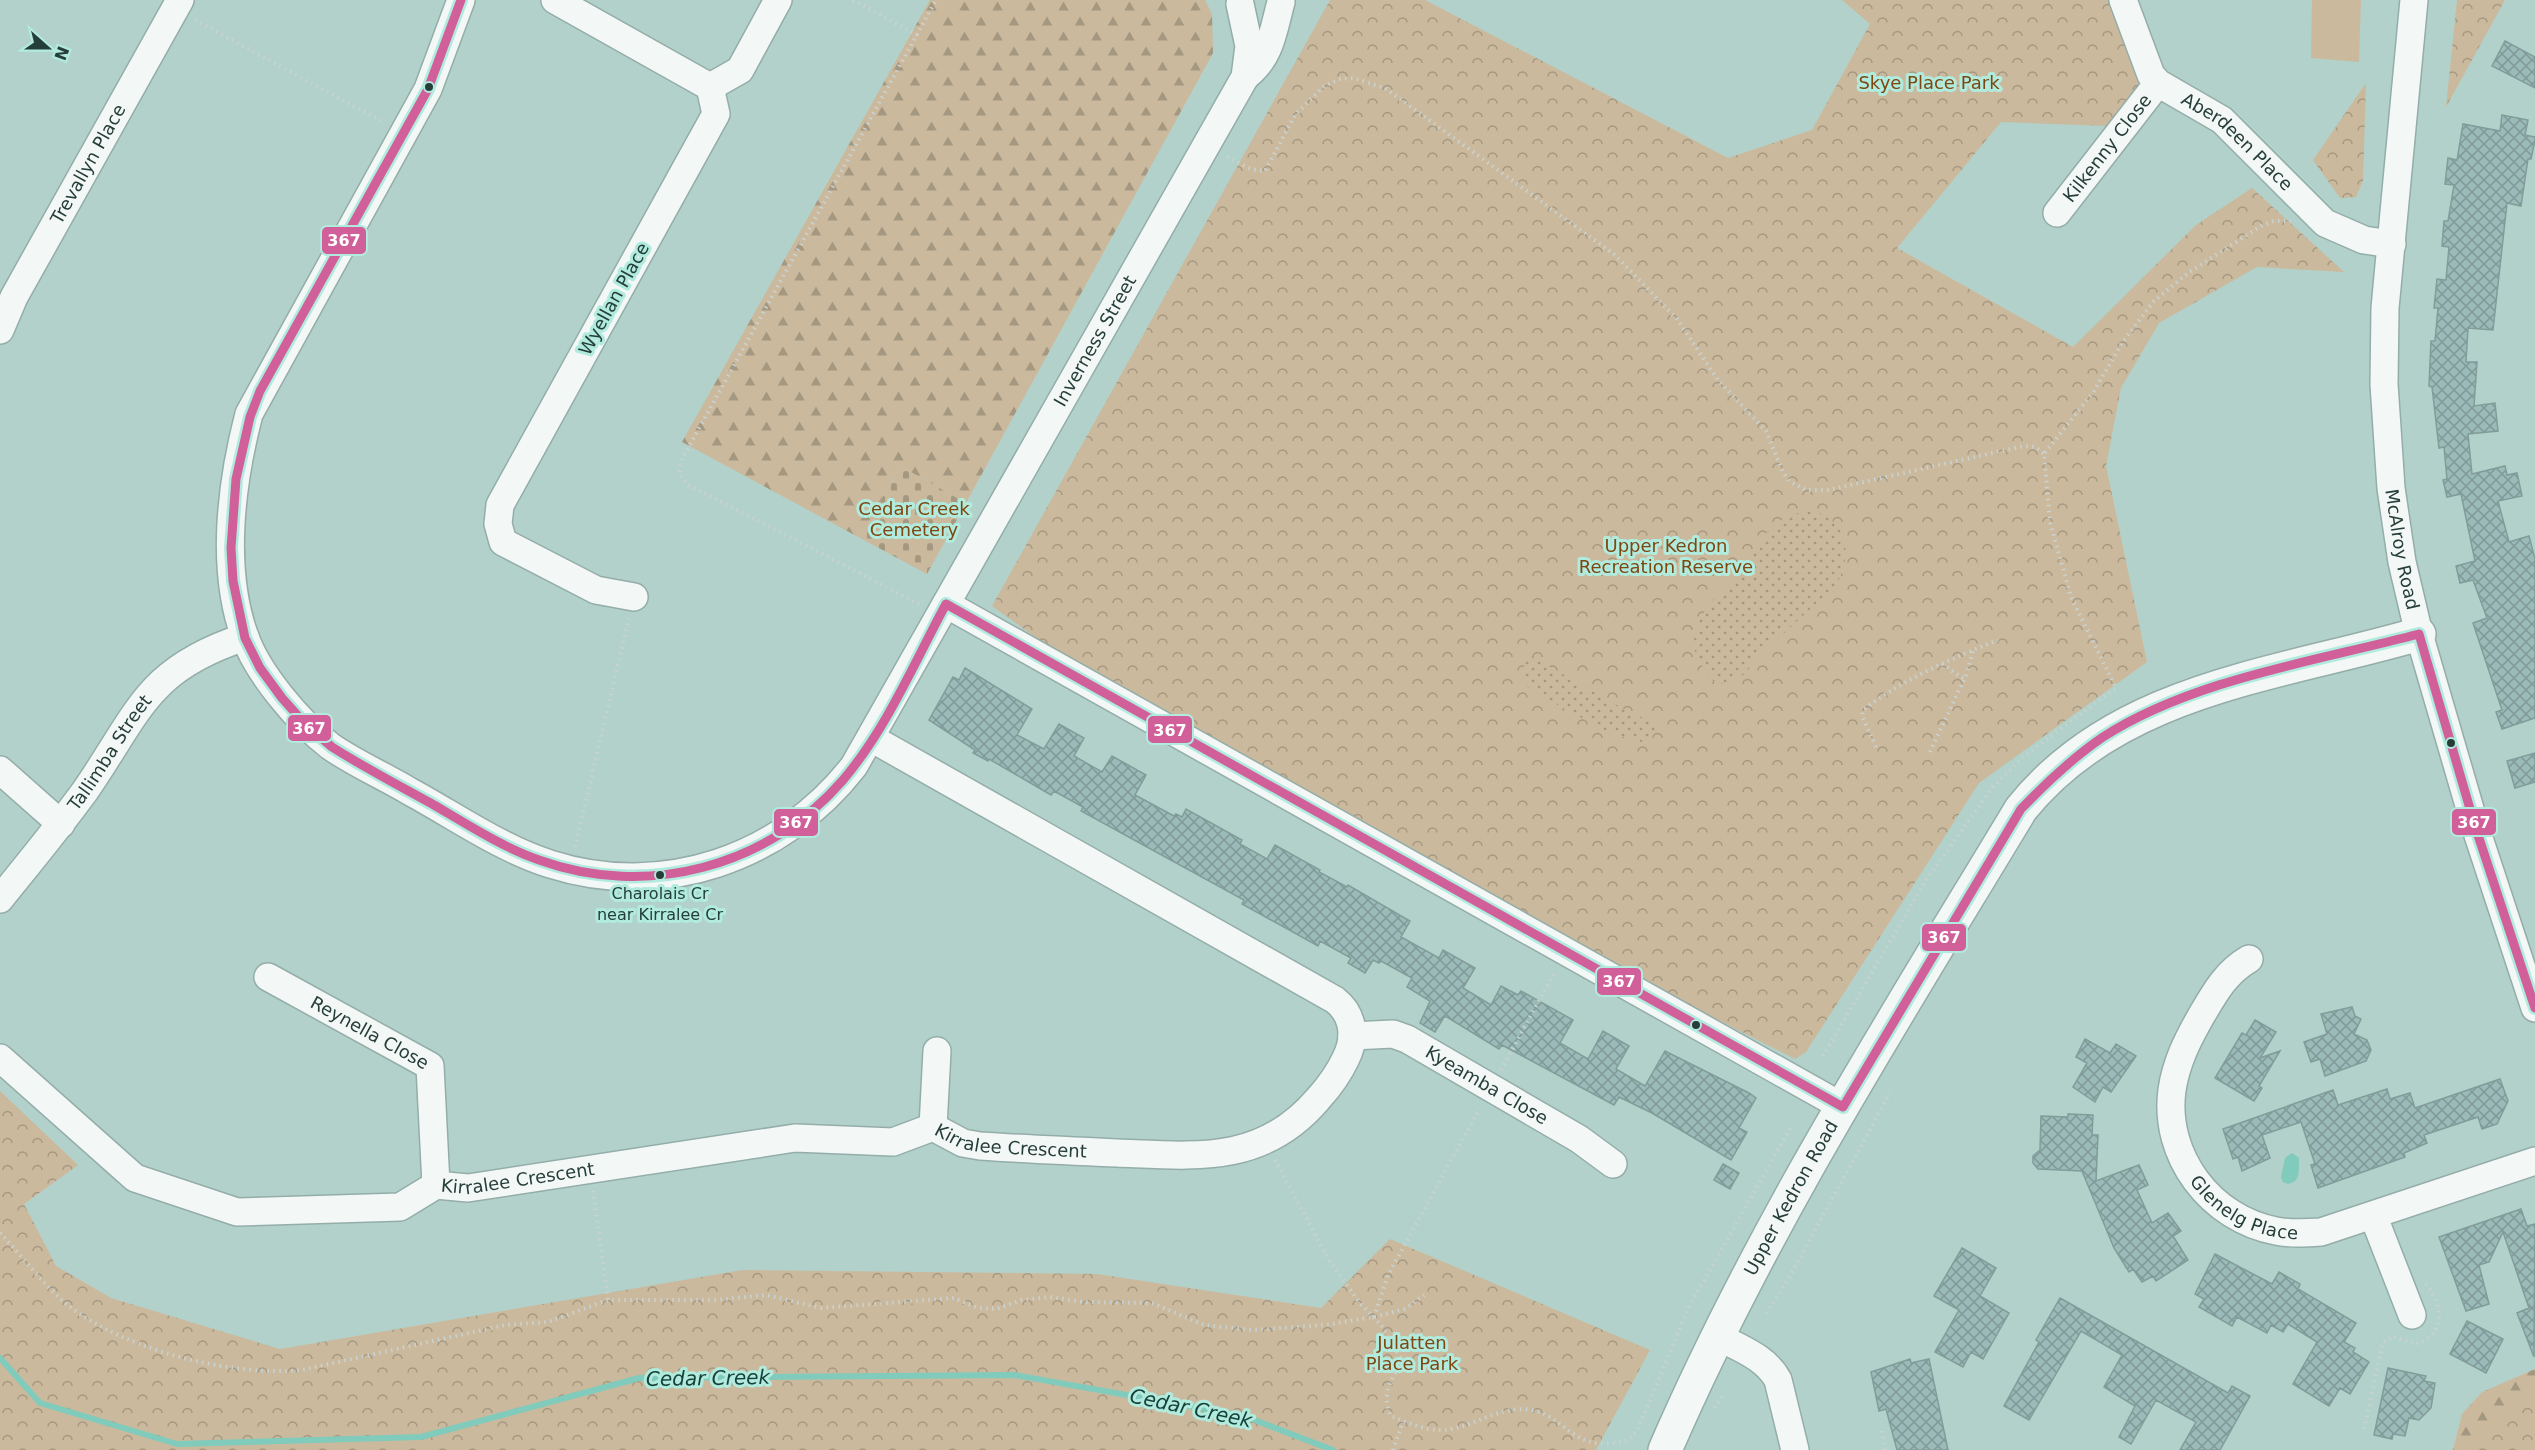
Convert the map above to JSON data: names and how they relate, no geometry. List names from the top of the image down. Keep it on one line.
{"streets":{"main road":["Upper Kedron Road"],"street":["Aberdeen Place","Kilkenny Close","Trevallyn Place","Wyellan Place","Inverness Street","McAlroy Road","Tallimba Street","Reynella Close","Kyeamba Close","Kirralee Crescent","Glenelg Place"]},"crossings":[["Aberdeen Place","Kilkenny Close"],["Aberdeen Place","McAlroy Road"],["Inverness Street","Tallimba Street"],["McAlroy Road","Upper Kedron Road"],["Reynella Close","Kirralee Crescent"],["Kyeamba Close","Kirralee Crescent"]],"water":["Cedar Creek"],"parks":["Skye Place Park","Cedar Creek Cemetery","Upper Kedron Recreation Reserve","Julatten Place Park"],"places":["Charolais Cr near Kirralee Cr"],"lines":["transit line 367"],"north":"right"}
